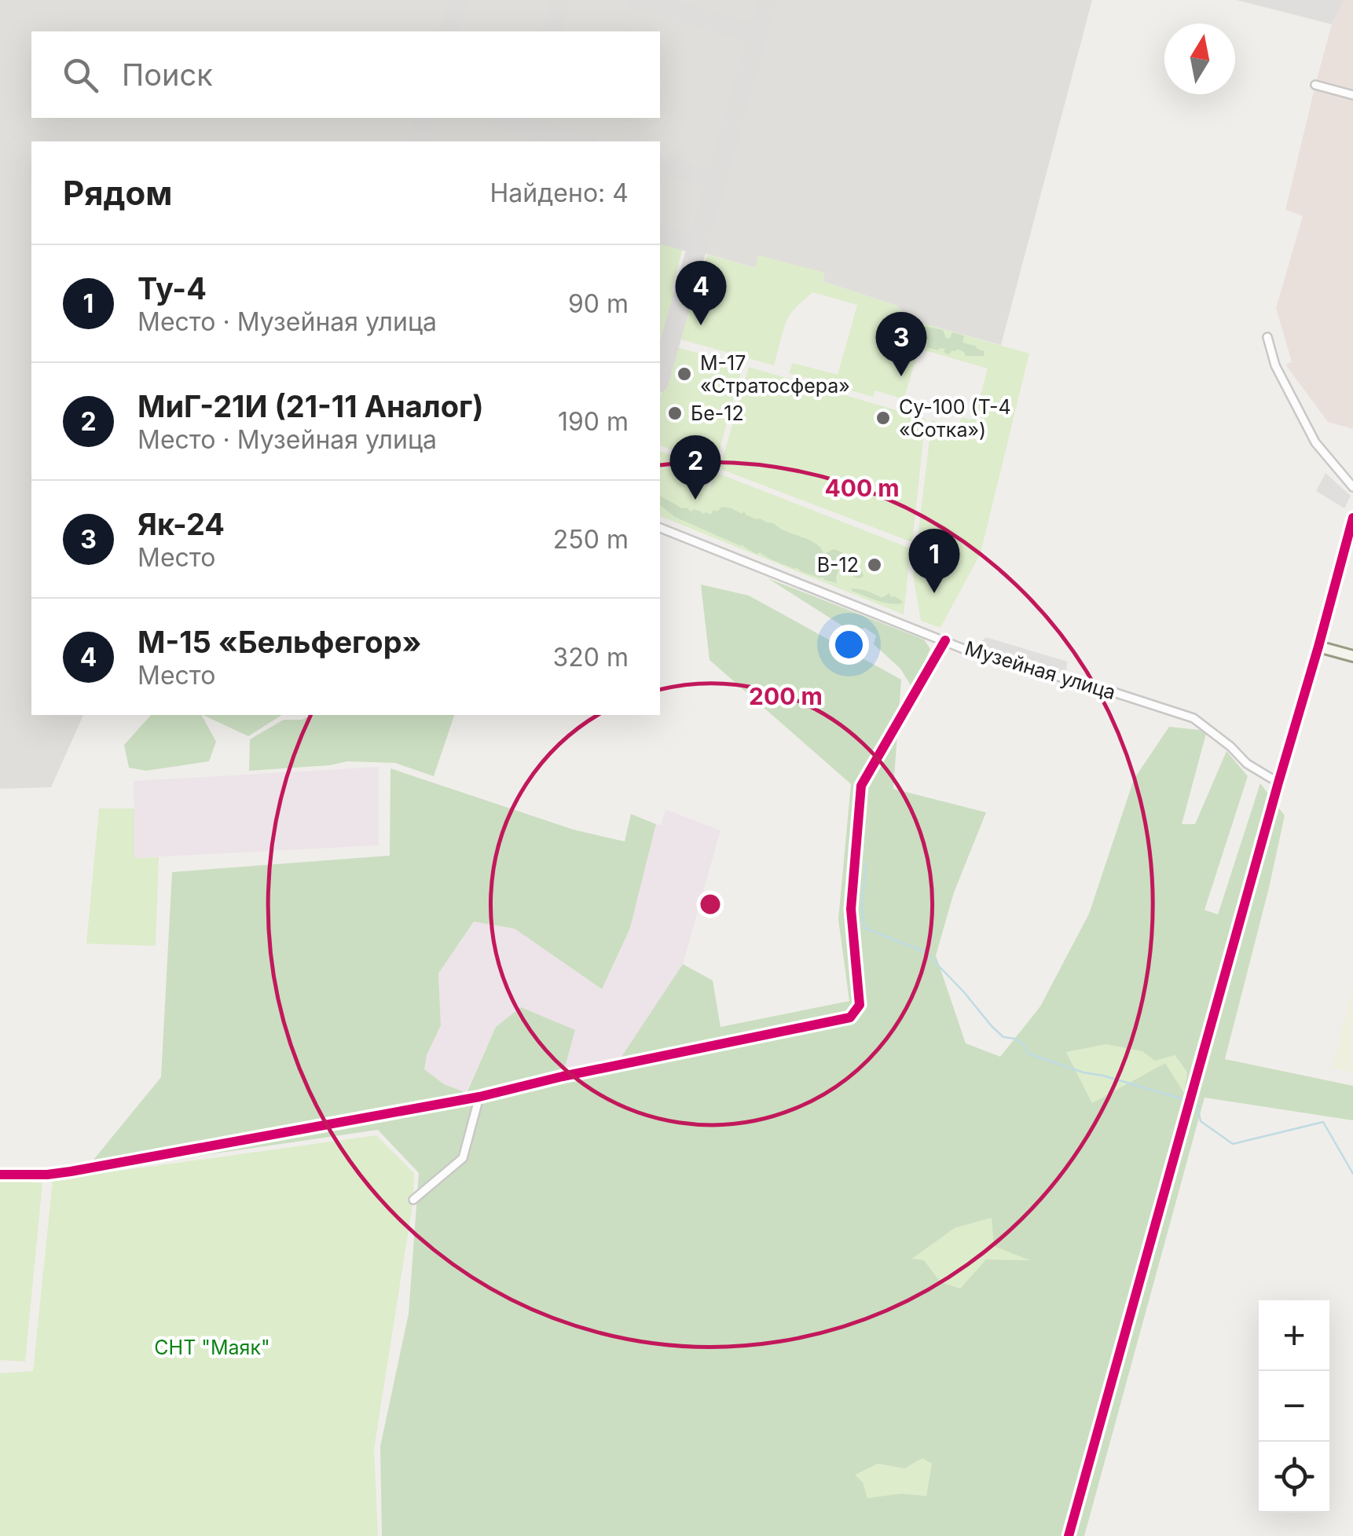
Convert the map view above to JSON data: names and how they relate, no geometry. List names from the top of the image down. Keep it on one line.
{"streets":{"street":["Музейная улица"]},"parks":["СНТ \"Маяк\""],"places":["М-17 «Стратосфера»","Бе-12","Су-100 (Т-4 «Сотка»)","В-12"],"north":"top","page":{"search":"Поиск","heading":["Рядом","Найдено: 4"],"list":[{"mark":"1","name":"Ту-4","note":"Место · Музейная улица","value":"90 m"},{"mark":"2","name":"МиГ-21И (21-11 Аналог)","note":"Место · Музейная улица","value":"190 m"},{"mark":"3","name":"Як-24","note":"Место","value":"250 m"},{"mark":"4","name":"М-15 «Бельфегор»","note":"Место","value":"320 m"}],"pins":["4","3","2","1"],"map_buttons":["+","−"]},"rings":["400 m","200 m"]}
